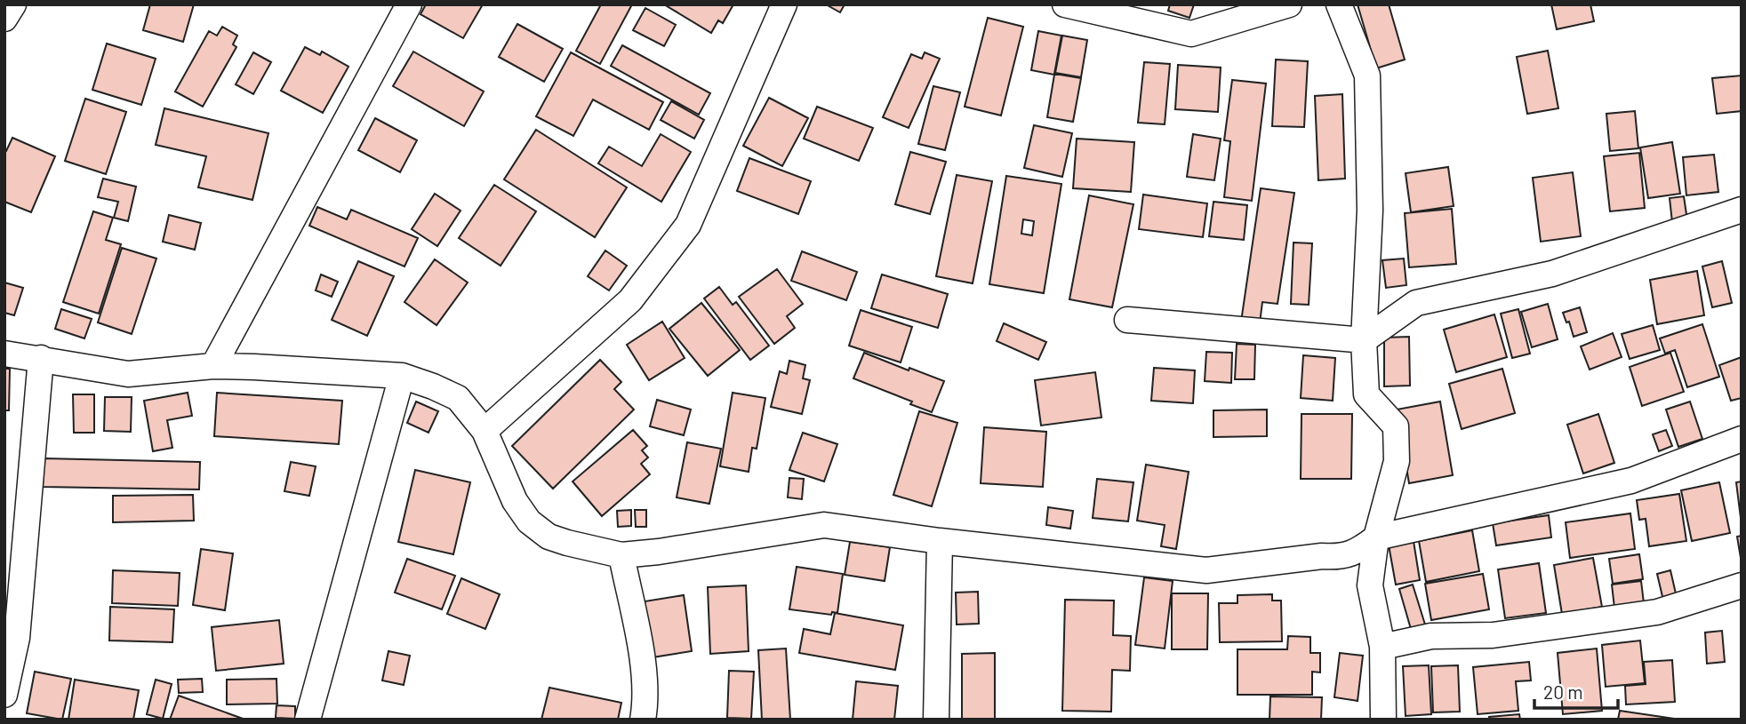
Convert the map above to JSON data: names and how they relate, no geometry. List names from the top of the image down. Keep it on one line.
{"scale_bar":"20 m"}
